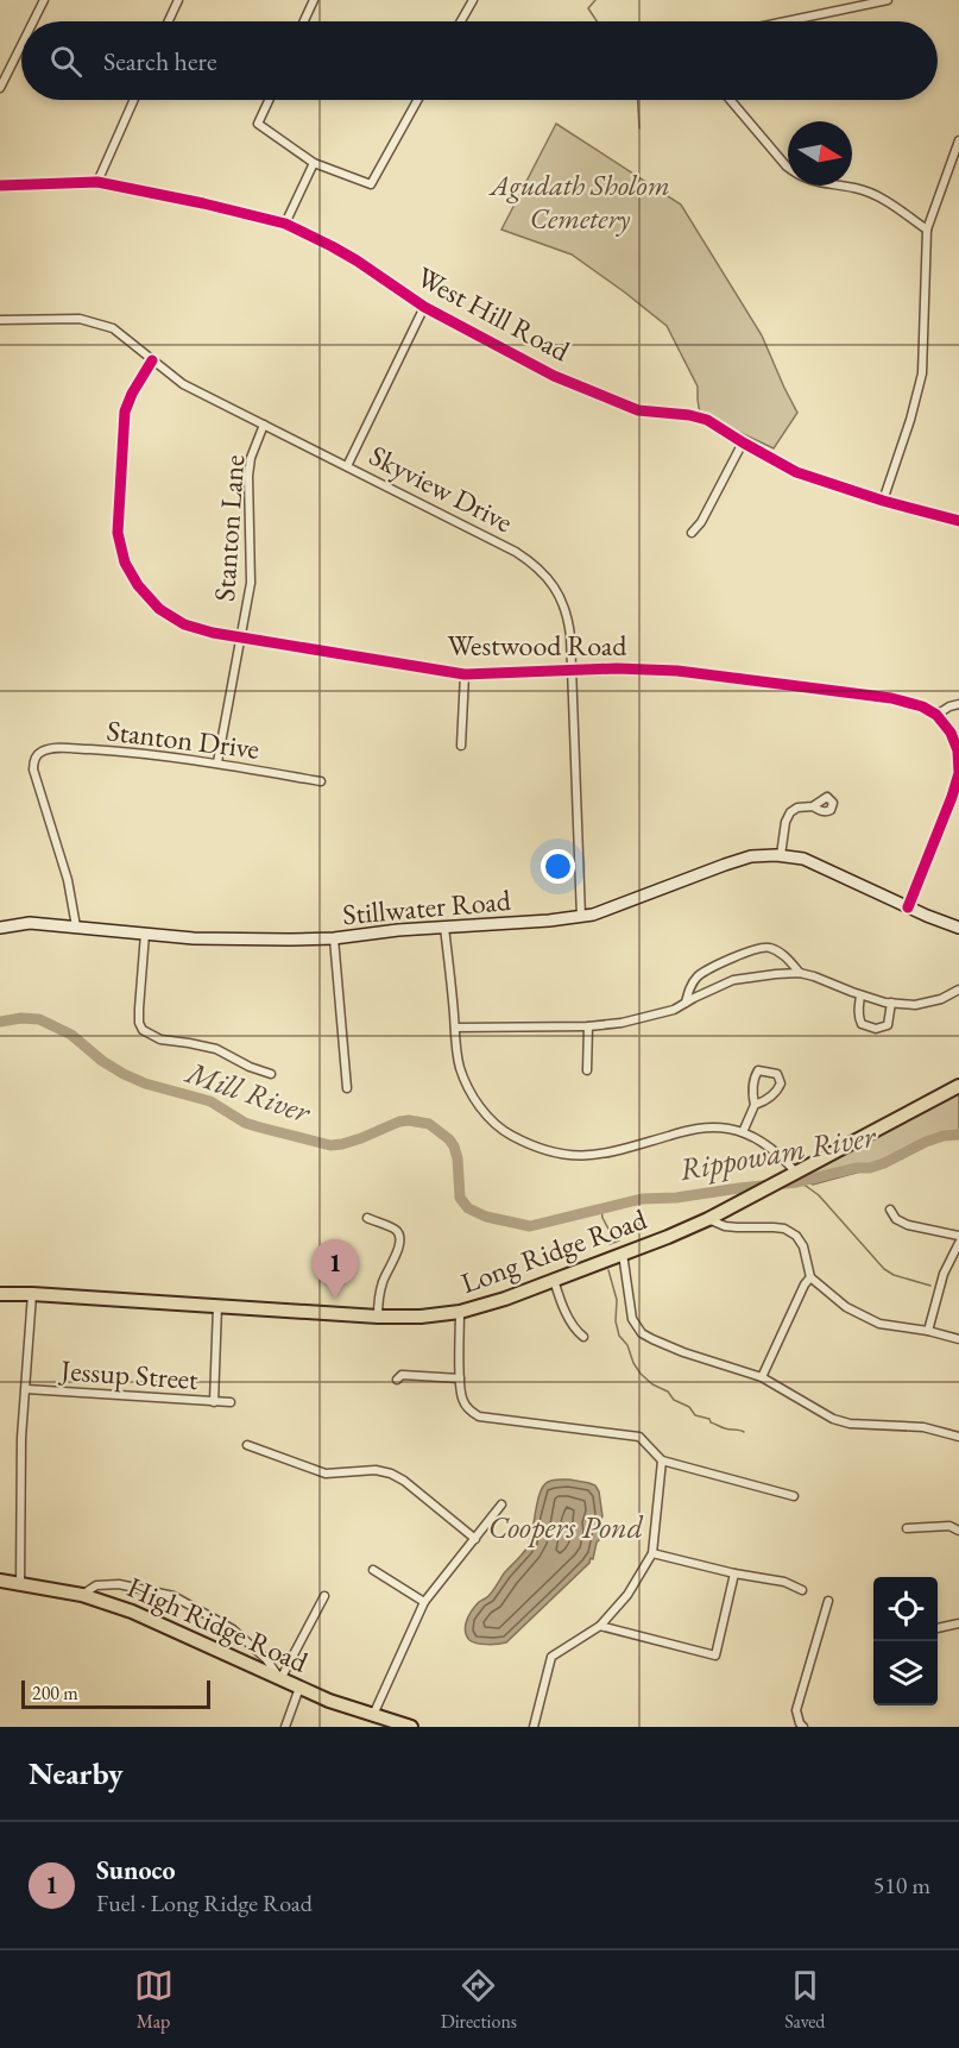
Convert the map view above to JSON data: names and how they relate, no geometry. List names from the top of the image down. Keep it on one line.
{"streets":{"main road":["Stillwater Road","Long Ridge Road","High Ridge Road"],"street":["West Hill Road","Skyview Drive","Stanton Lane","Westwood Road","Stanton Drive","Jessup Street"]},"crossings":[["Skyview Drive","Stanton Lane"],["Skyview Drive","Westwood Road"],["Skyview Drive","Stillwater Road"],["Stanton Lane","Westwood Road"],["Stanton Lane","Stanton Drive"],["Stanton Drive","Stillwater Road"]],"water":["Mill River","Rippowam River","Coopers Pond"],"parks":["Agudath Sholom Cemetery"],"scale_bar":"200 m","north":"right","page":{"search":"Search here","pins":"1","scale":"200 m","heading":"Nearby","list":[{"mark":"1","name":"Sunoco","note":"Fuel · Long Ridge Road","value":"510 m"}],"nav":["Map","Directions","Saved"]}}
